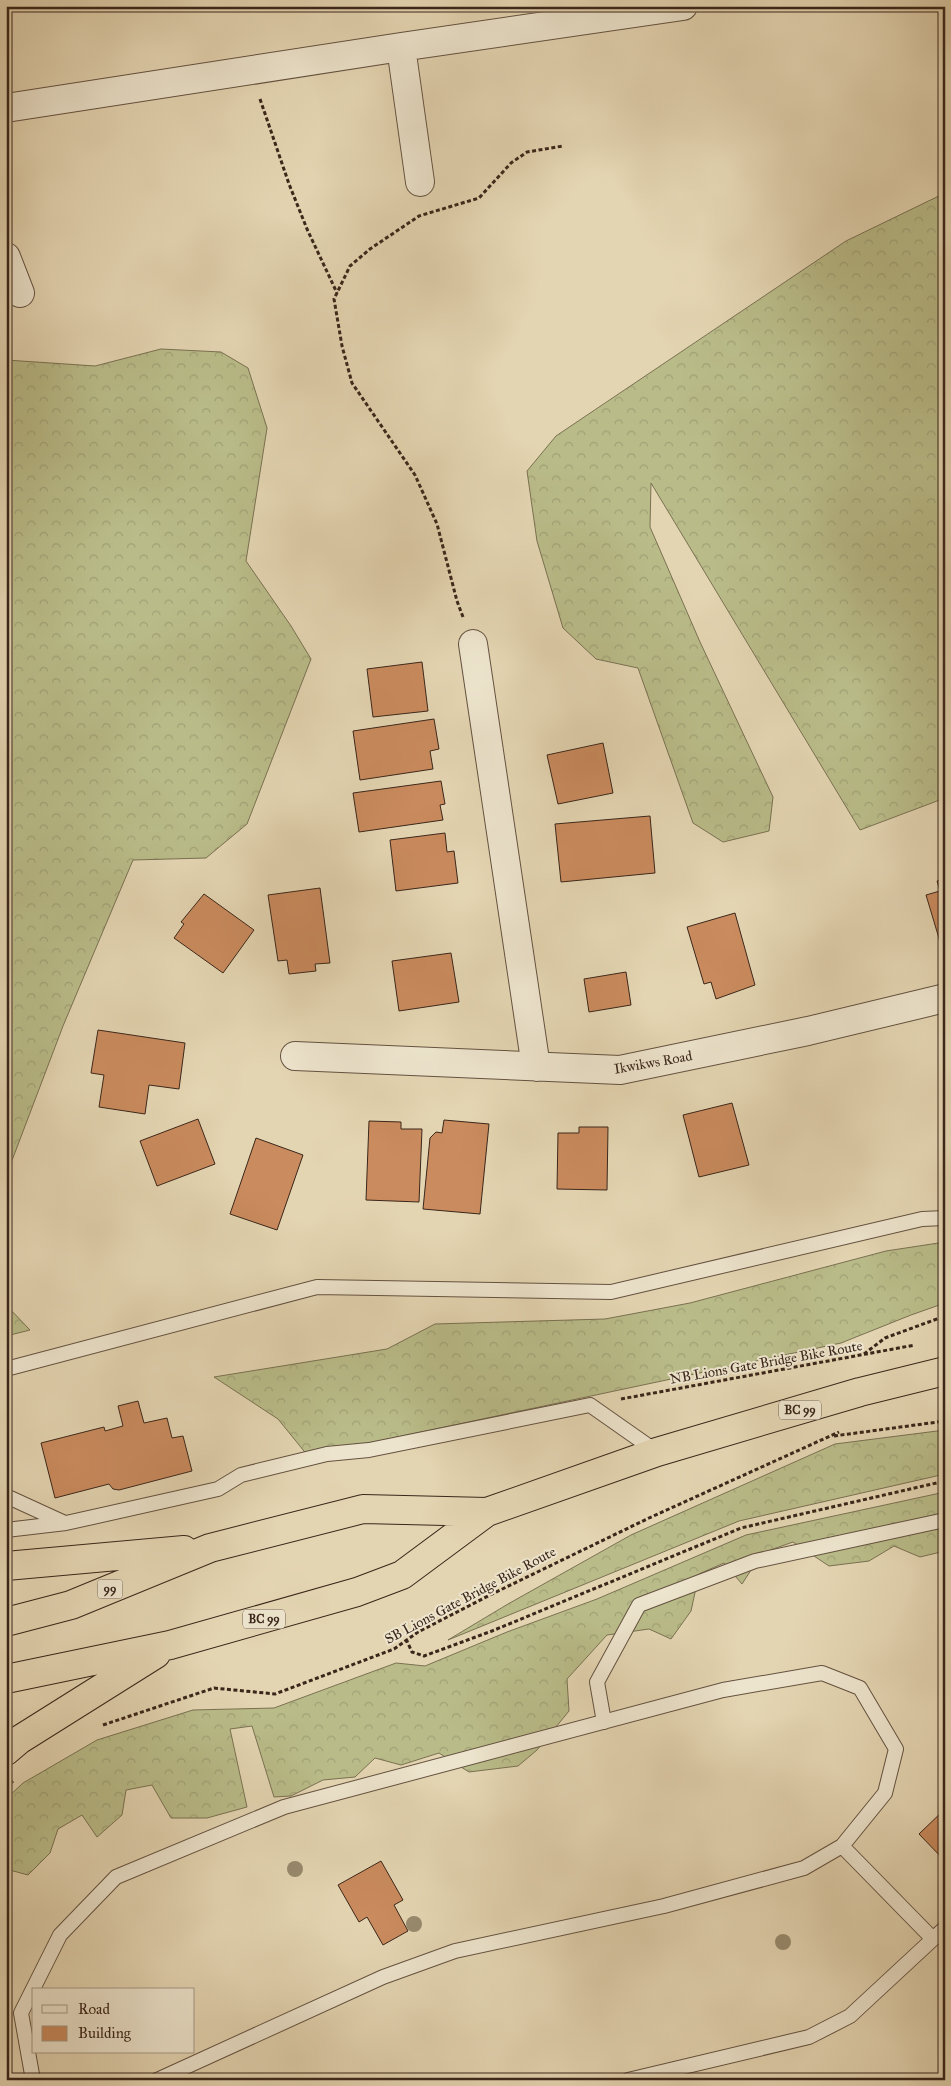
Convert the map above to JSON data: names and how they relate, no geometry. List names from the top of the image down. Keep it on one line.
{"streets":{"highway":["BC 99","99"],"street":["Ikwikws Road"],"path":["NB Lions Gate Bridge Bike Route","SB Lions Gate Bridge Bike Route"]},"crossings":[["BC 99","99"]],"legend":["Road","Building"]}
